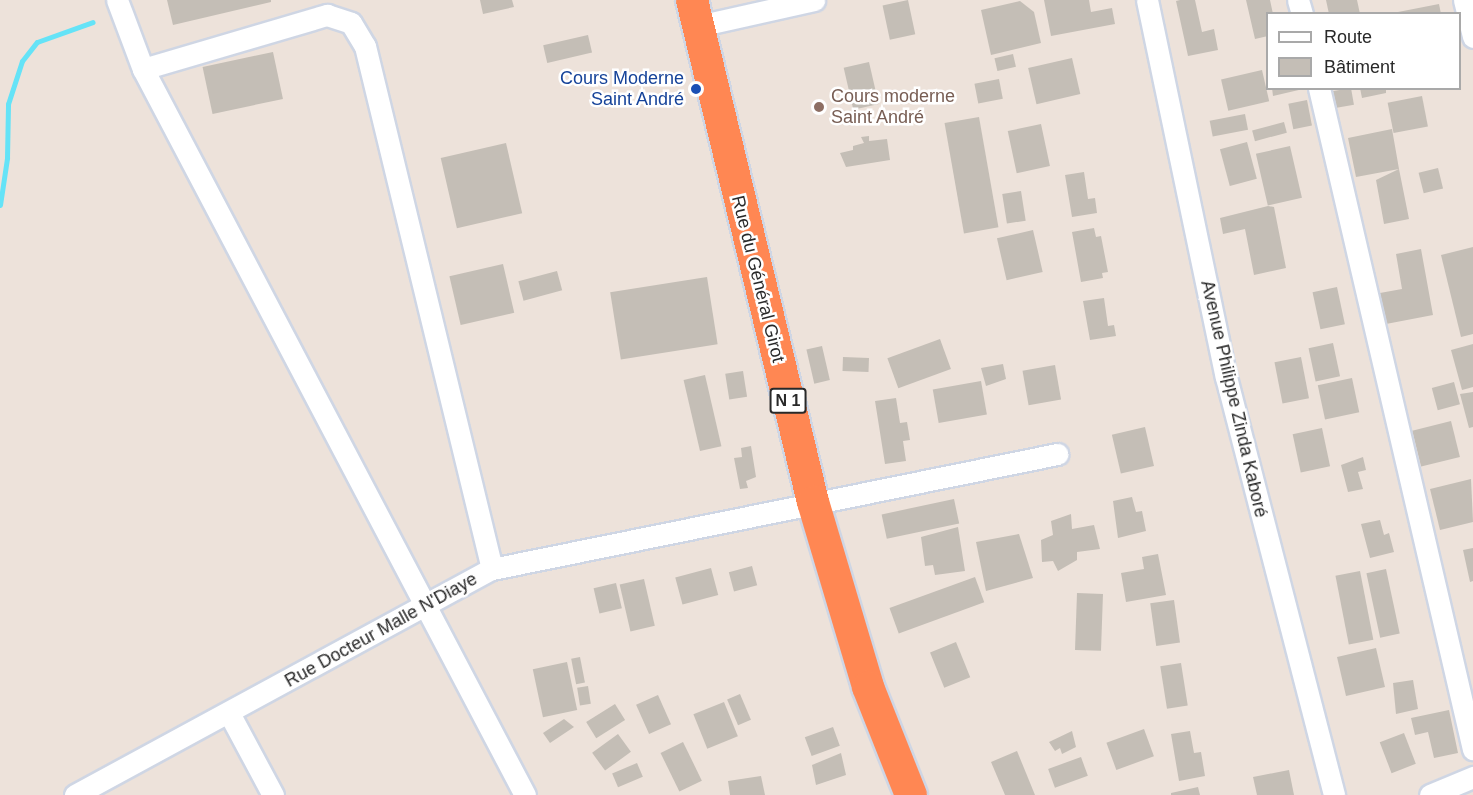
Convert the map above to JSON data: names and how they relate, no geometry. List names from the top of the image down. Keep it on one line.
{"streets":{"highway":["Rue du Général Girot","N 1"],"street":["Avenue Philippe Zinda Kaboré","Rue Docteur Malle N'Diaye"]},"crossings":[["Rue du Général Girot","Rue Docteur Malle N'Diaye"]],"places":["Cours Moderne Saint André","Cours moderne Saint André"],"legend":["Route","Bâtiment"]}
